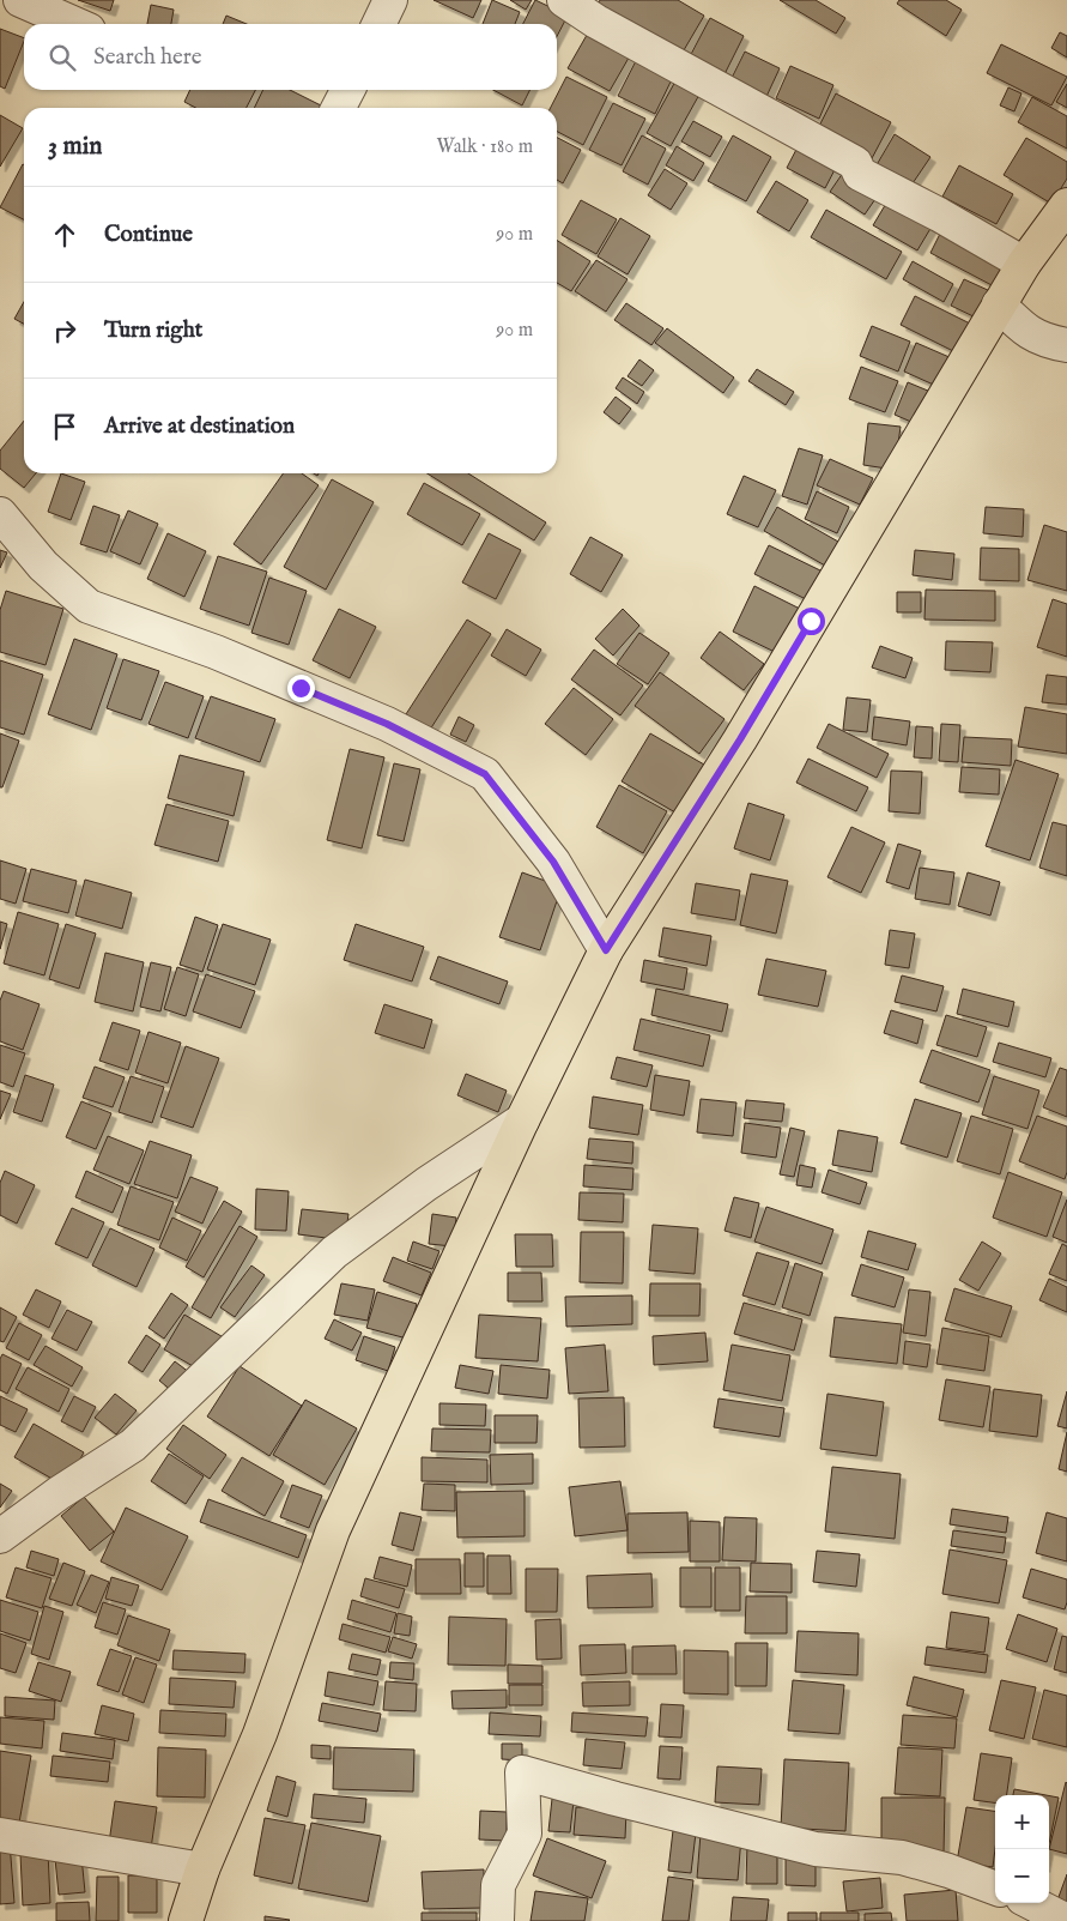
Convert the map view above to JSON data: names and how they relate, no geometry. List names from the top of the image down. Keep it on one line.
{"page":{"search":"Search here","heading":["3 min","Walk · 180 m"],"list":[["Continue","90 m"],["Turn right","90 m"],"Arrive at destination"],"map_buttons":["+","−"]}}
